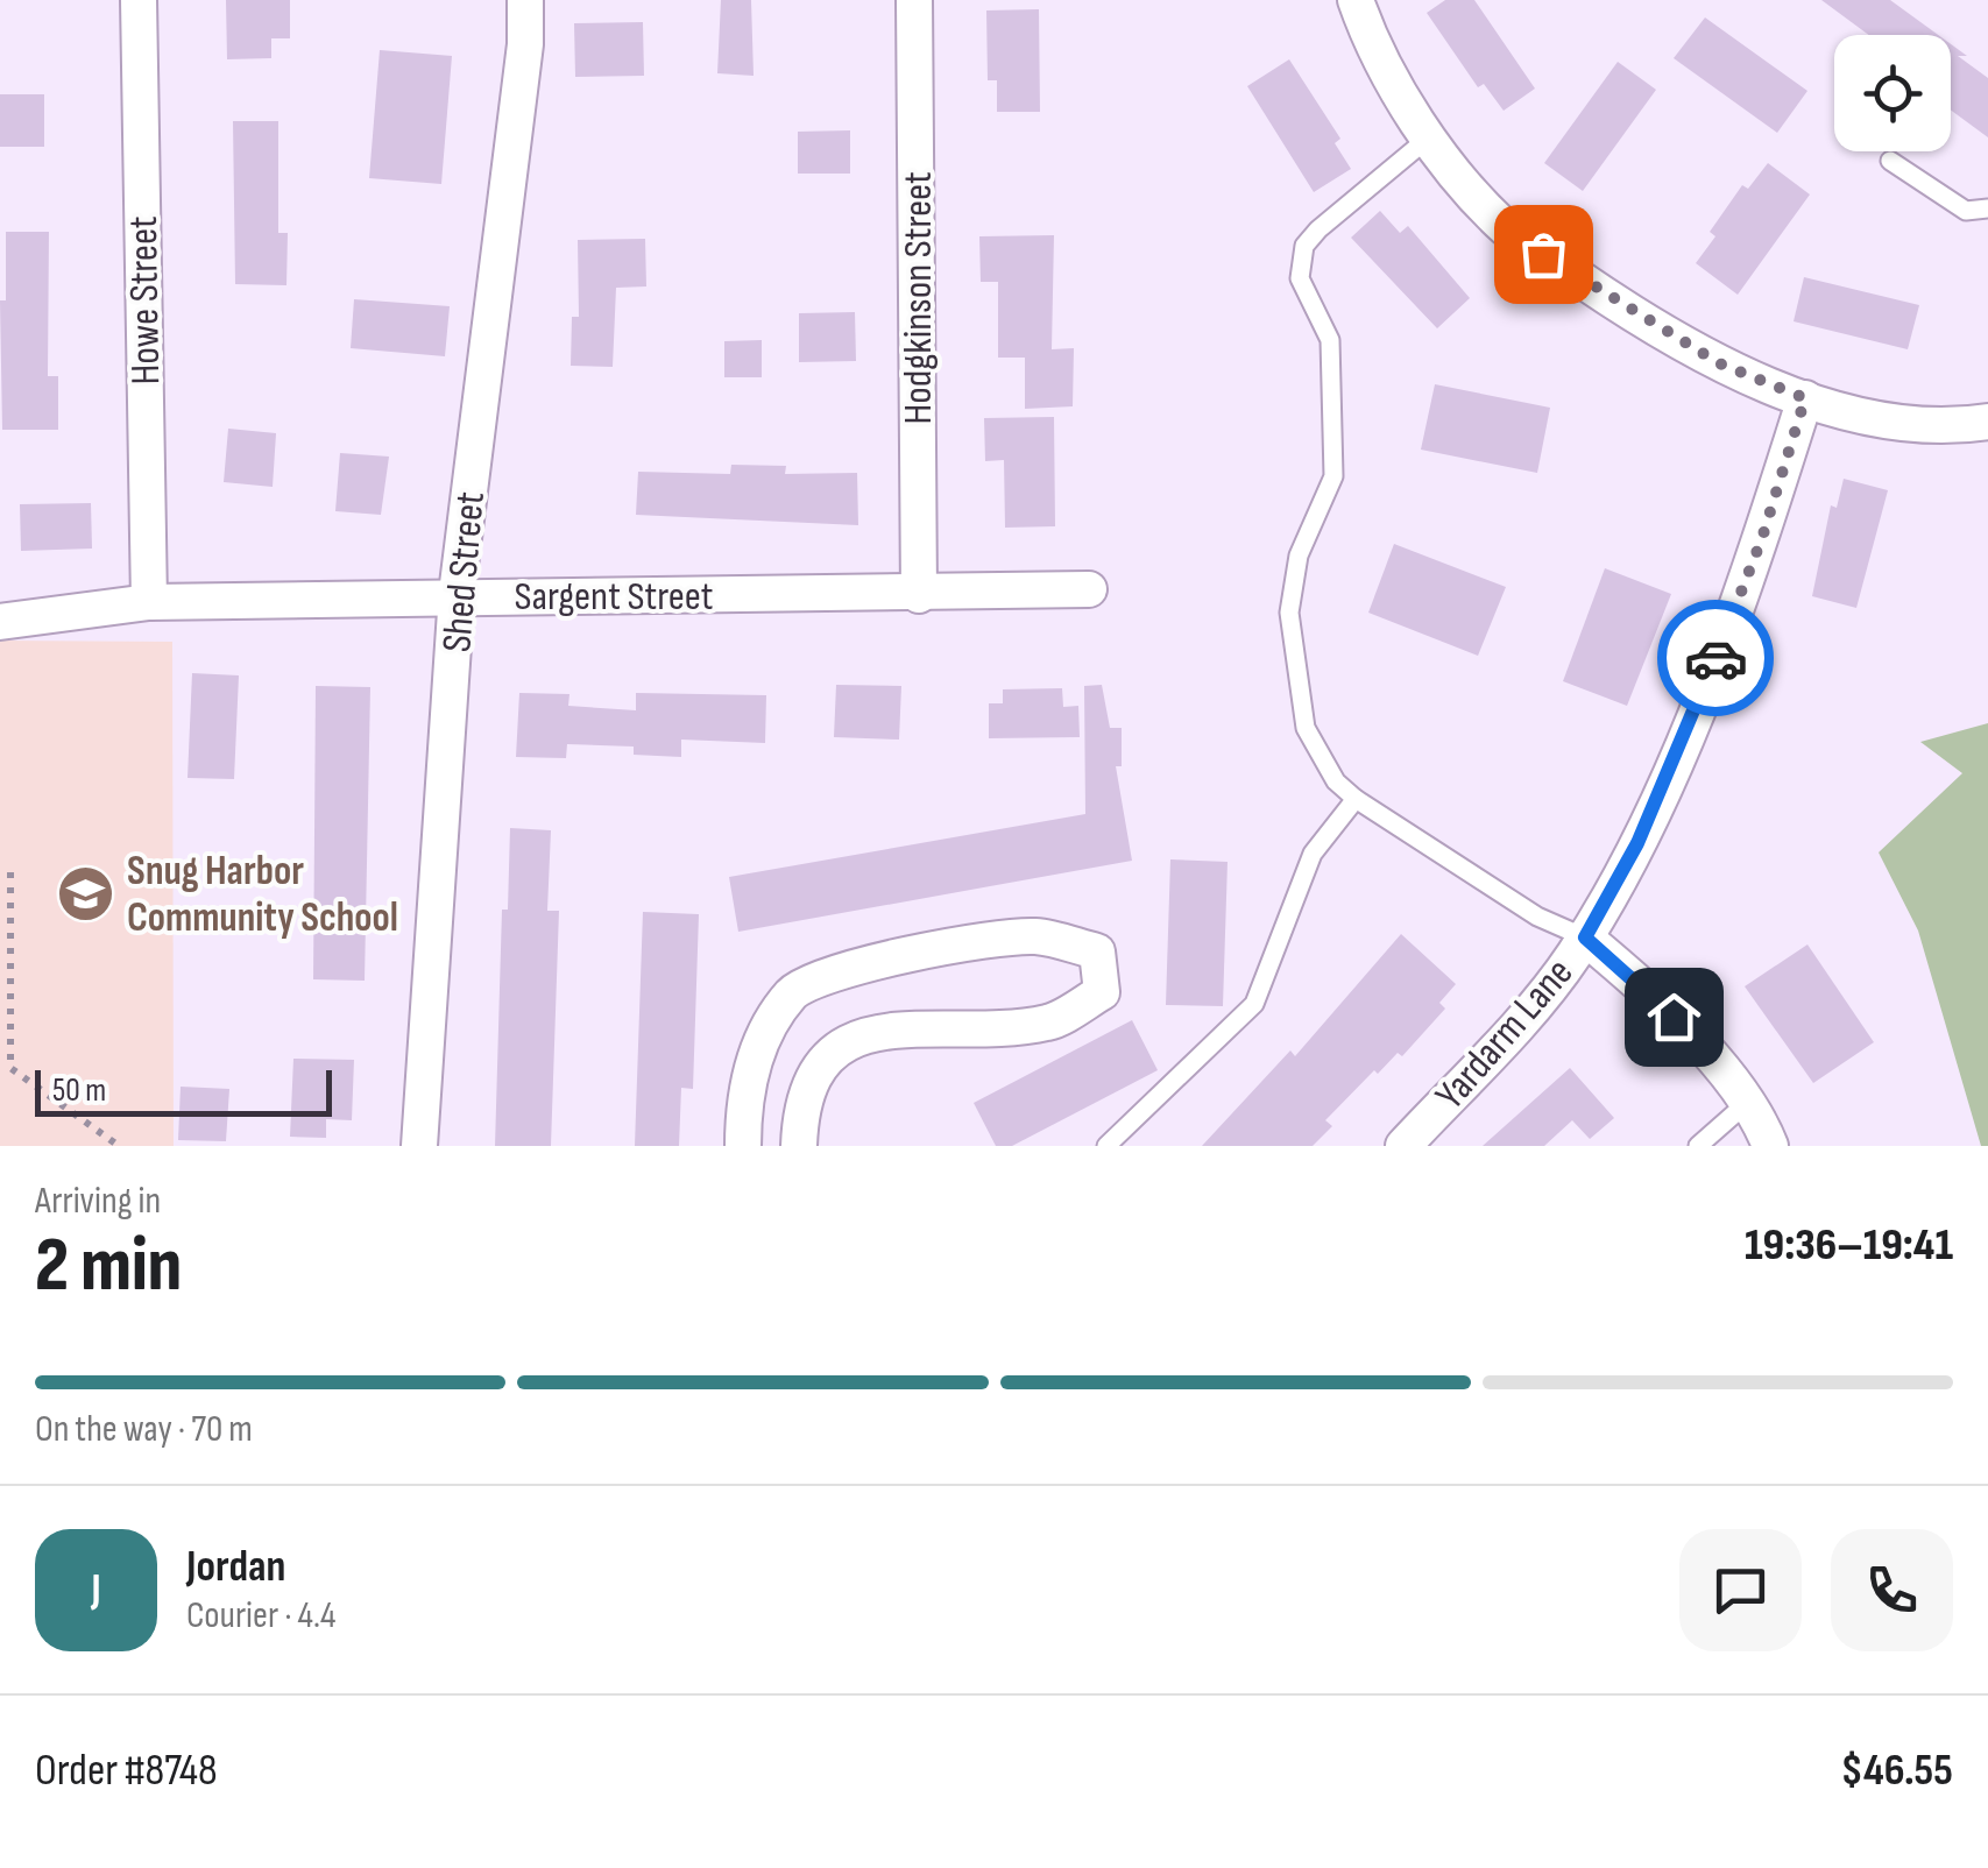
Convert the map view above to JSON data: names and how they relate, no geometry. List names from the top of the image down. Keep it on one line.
{"streets":{"street":["Hodgkinson Street","Howe Street","Shed Street","Sargent Street","Yardarm Lane"]},"crossings":[["Hodgkinson Street","Sargent Street"],["Howe Street","Sargent Street"],["Shed Street","Sargent Street"]],"places":{"school or university":["Snug Harbor Community School"]},"scale_bar":"50 m","page":{"scale":"50 m","heading":["2 min","Arriving in","19:36–19:41"],"panel":["Jordan","Courier · 4.4","Order #8748","$46.55"],"bar":"On the way · 70 m","round":"J"}}
